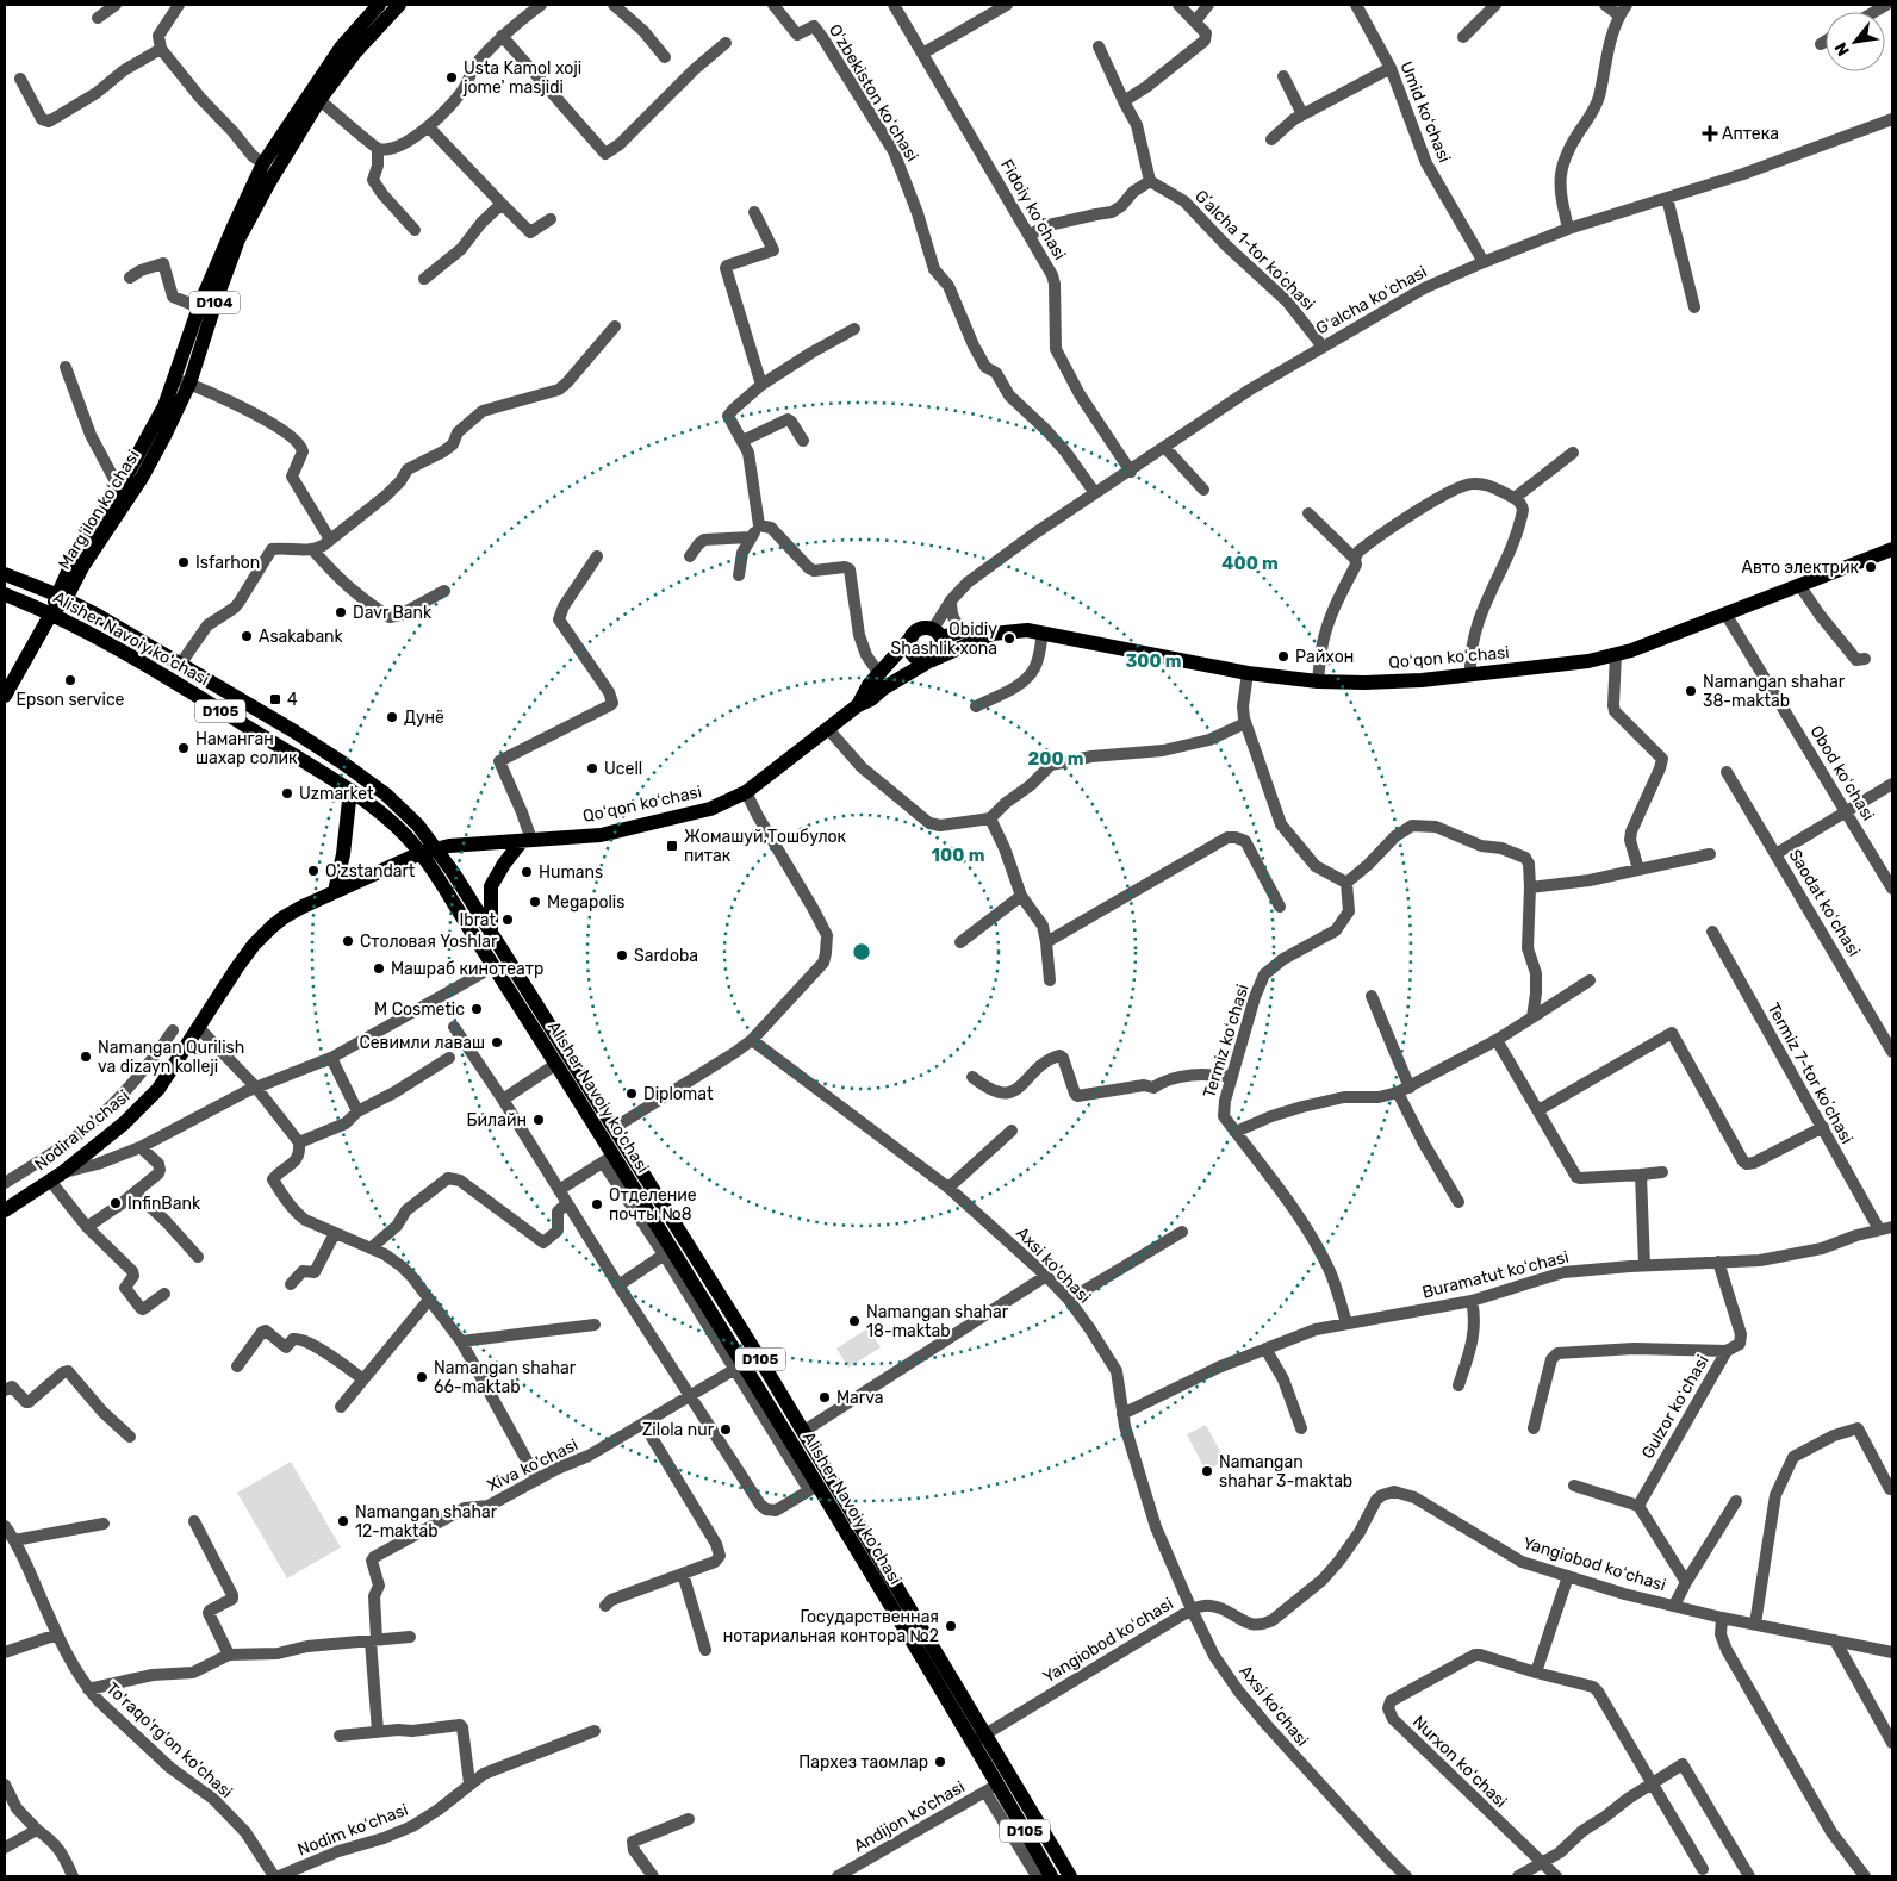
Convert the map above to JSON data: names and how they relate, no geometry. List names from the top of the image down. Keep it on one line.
{"streets":{"main road":["D104","Margʻilon koʻchasi","Alisher Navoiy ko'chasi","Qoʻqon koʻchasi","D105","Nodira ko'chasi"],"street":["Oʻzbekiston koʻchasi","Umid koʻchasi","Fidoiy koʻchasi","Gʼalcha 1-tor koʼchasi","Gʻalcha koʻchasi","Obod koʻchasi","Saodat koʻchasi","Termiz koʻchasi","Termiz 7-tor koʼchasi","Axsi ko'chasi","Buramatut koʻchasi","Gulzor koʻchasi","Xiva ko'chasi","Yangiobod koʻchasi","To'raqo'rg'on ko'chasi","Nurxon koʻchasi","Andijon ko'chasi","Nodim koʻchasi"]},"crossings":[["Oʻzbekiston koʻchasi","Gʻalcha koʻchasi"],["Umid koʻchasi","Gʻalcha koʻchasi"],["Fidoiy koʻchasi","Gʻalcha koʻchasi"],["Gʼalcha 1-tor koʼchasi","Gʻalcha koʻchasi"],["Gʻalcha koʻchasi","Qoʻqon koʻchasi"],["Margʻilon koʻchasi","Alisher Navoiy ko'chasi"],["Margʻilon koʻchasi","D105"],["Alisher Navoiy ko'chasi","Qoʻqon koʻchasi"],["Alisher Navoiy ko'chasi","D105"],["Alisher Navoiy ko'chasi","Nodira ko'chasi"],["Alisher Navoiy ko'chasi","Xiva ko'chasi"],["Alisher Navoiy ko'chasi","Yangiobod koʻchasi"],["Alisher Navoiy ko'chasi","Andijon ko'chasi"],["Qoʻqon koʻchasi","D105"],["Qoʻqon koʻchasi","Obod koʻchasi"],["Qoʻqon koʻchasi","Nodira ko'chasi"],["D105","Nodira ko'chasi"],["Termiz koʻchasi","Buramatut koʻchasi"],["Termiz 7-tor koʼchasi","Buramatut koʻchasi"],["Axsi ko'chasi","Buramatut koʻchasi"],["Axsi ko'chasi","Yangiobod koʻchasi"],["Buramatut koʻchasi","Gulzor koʻchasi"],["To'raqo'rg'on ko'chasi","Nodim koʻchasi"]],"places":{"other":["Usta Kamol xoji jome' masjidi","Isfarhon","Авто электрик","Davr Bank","Asakabank","Obidiy Shashlik xona","Райхон","Epson service","Namangan shahar 38-maktab","Дунё","Наманган шахар солик","Ucell","Uzmarket","O'zstandart","Humans","Megapolis","Ibrat","Столовая Yoshlar","Sardoba","Машраб кинотеатр","M Cosmetic","Севимли лаваш","Namangan Qurilish va dizayn kolleji","Diplomat","Билайн","InfinBank","Отделение почты №8","Namangan shahar 18-maktab","Namangan shahar 66-maktab","Marva","Zilola nur","Namangan shahar 3-maktab","Namangan shahar 12-maktab","Государственная нотариальная контора №2","Пархез таомлар"],"health":["Аптека"],"transit":["4","Жомашуй,Тошбулок питак"]},"north":"bottom left","rings":["400 m","300 m","200 m","100 m"]}
